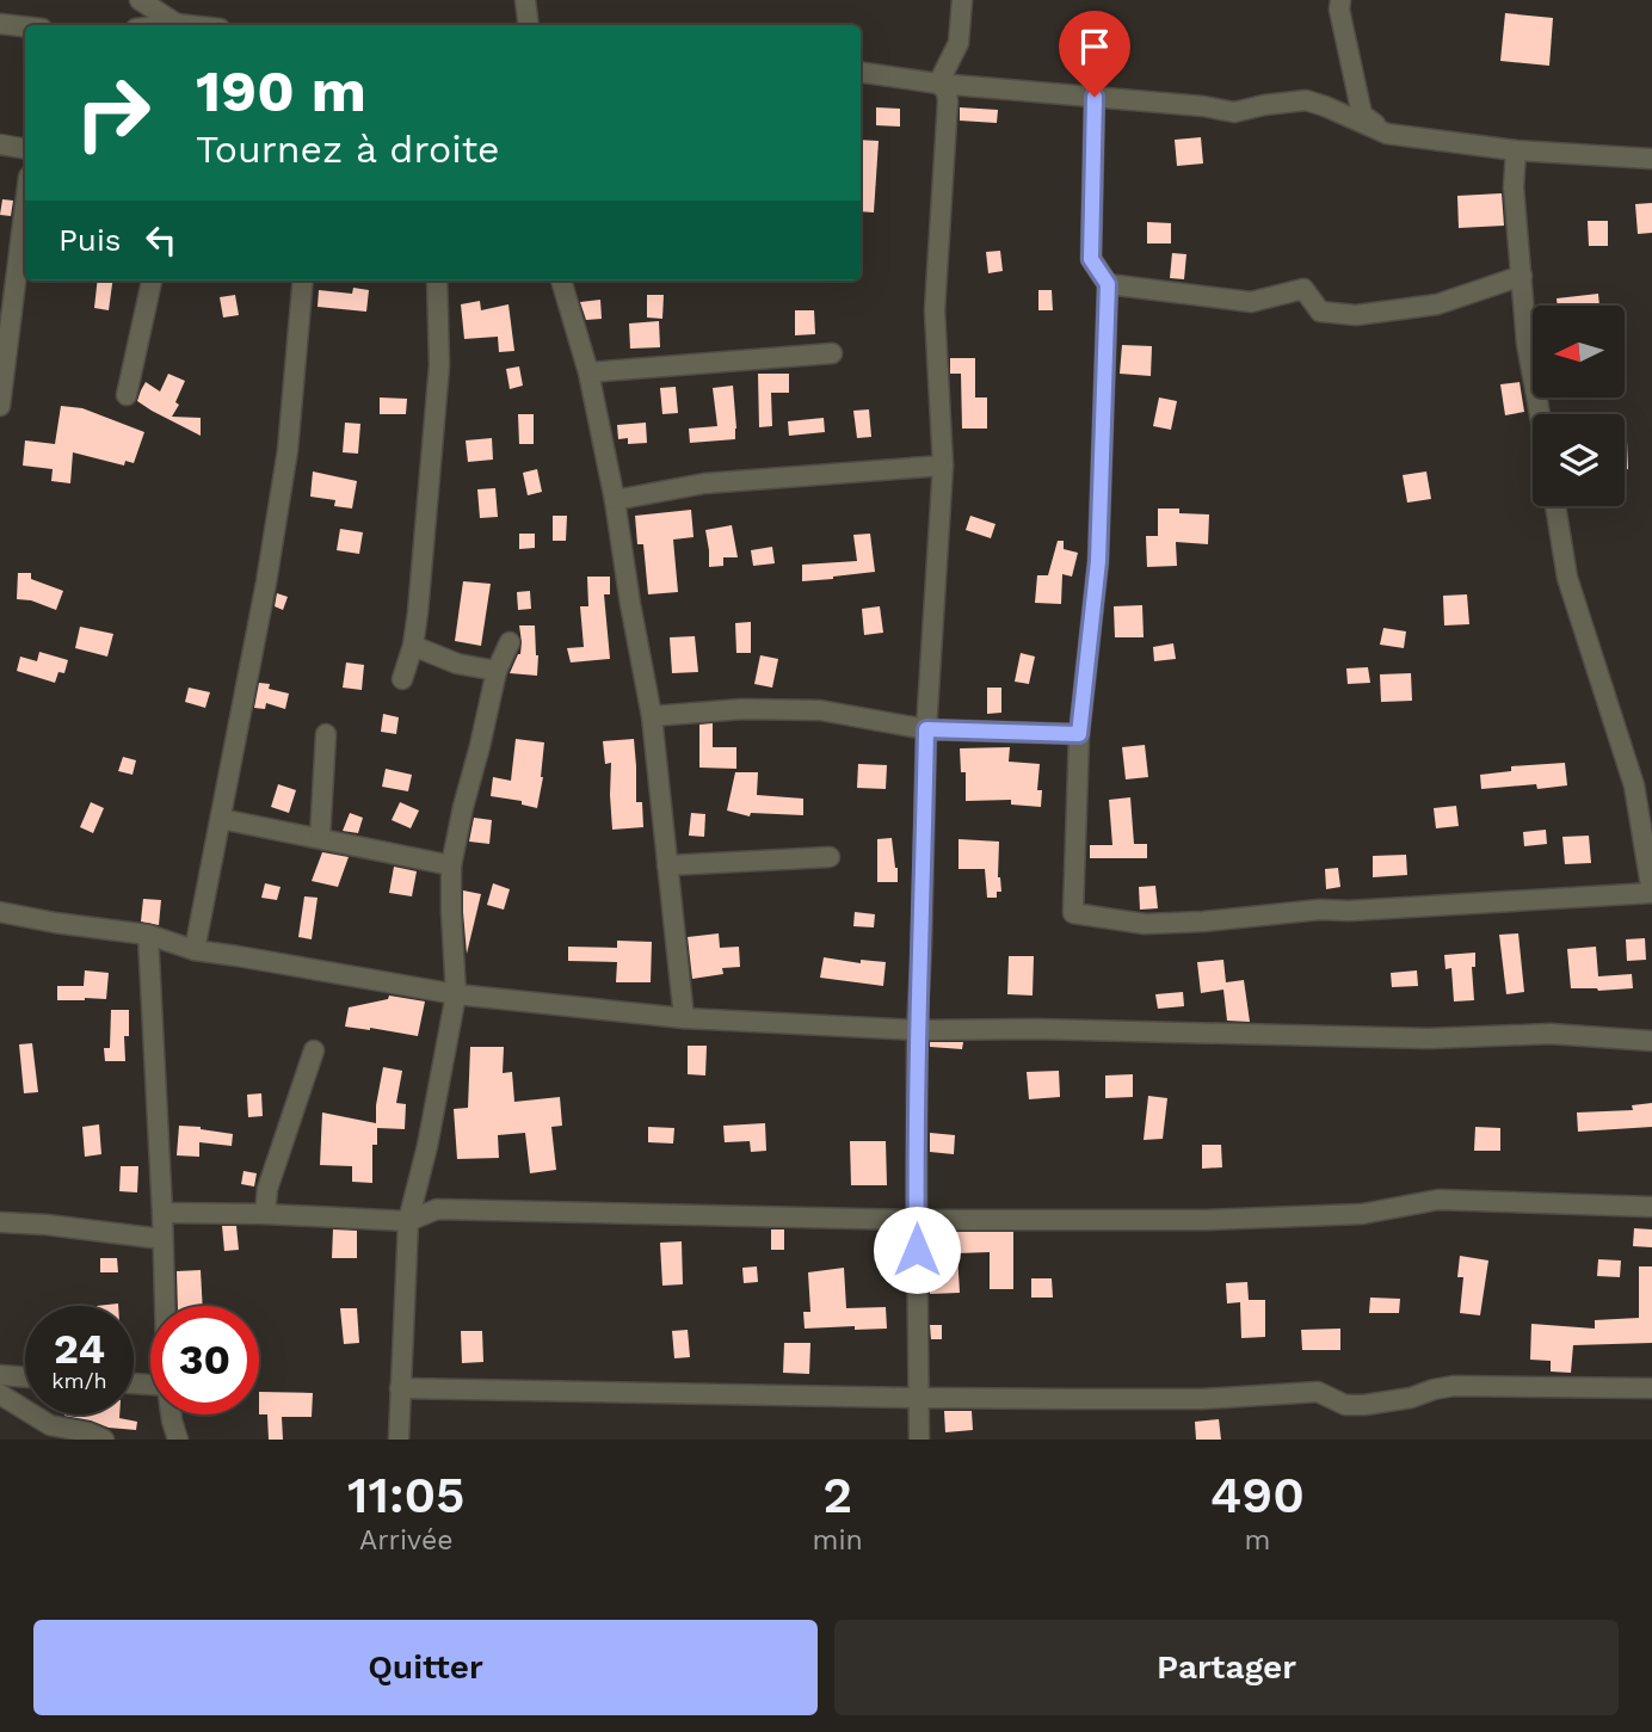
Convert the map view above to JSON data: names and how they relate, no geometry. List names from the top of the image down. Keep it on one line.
{"north":"left","page":{"turn":["190 m","Tournez à droite"],"then":"Puis","speed":"24 km/h","limit":"30","eta":["11:05","Arrivée","2","min","490","m"],"buttons":["Quitter","Partager"]}}
